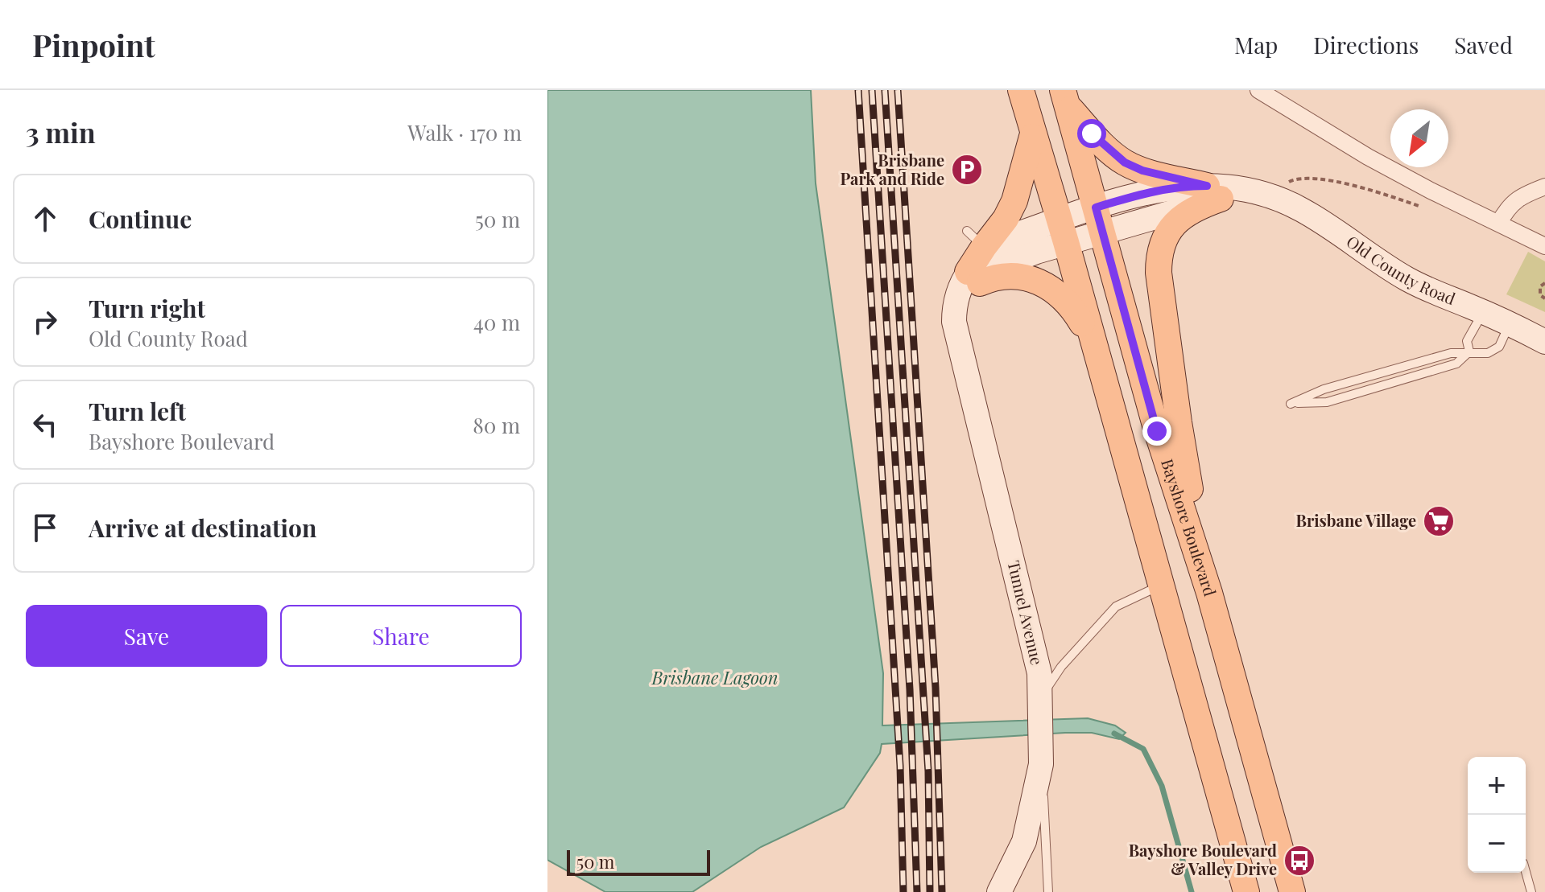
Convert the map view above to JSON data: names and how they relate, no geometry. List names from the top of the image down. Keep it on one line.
{"streets":{"main road":["Bayshore Boulevard"],"street":["Old County Road","Tunnel Avenue"]},"water":["Brisbane Lagoon"],"places":{"parking":["Brisbane Park and Ride"],"supermarket":["Brisbane Village"],"bus stop":["Bayshore Boulevard & Valley Drive"]},"scale_bar":"50 m","north":"bottom left","page":{"header":"Pinpoint","nav":["Map","Directions","Saved"],"heading":["3 min","Walk · 170 m"],"list":[["Continue","50 m"],["Turn right","Old County Road","40 m"],["Turn left","Bayshore Boulevard","80 m"],"Arrive at destination"],"buttons":["Save","Share"],"map_buttons":["+","−"],"scale":"50 m"}}
